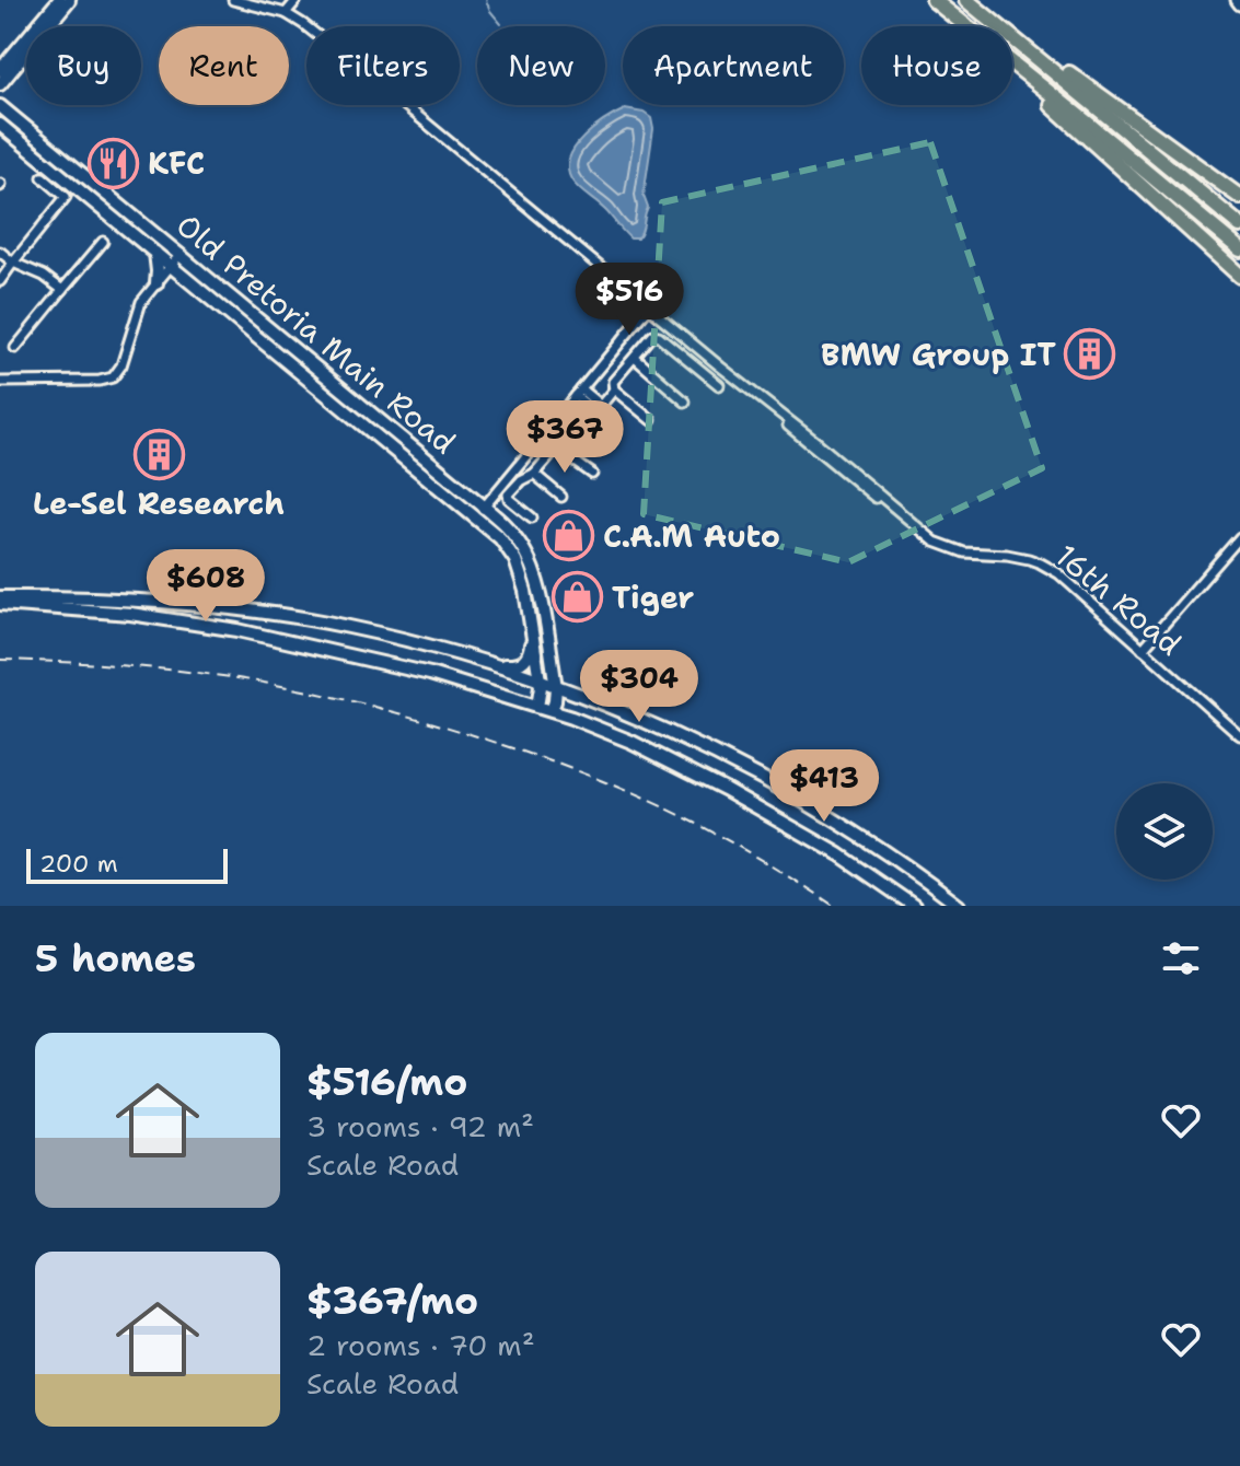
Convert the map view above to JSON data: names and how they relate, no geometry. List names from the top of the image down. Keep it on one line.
{"streets":{"main road":["Old Pretoria Main Road"],"street":["16th Road"]},"places":{"restaurant":["KFC"],"building":["BMW Group IT","Le-Sel Research"],"shop":["C.A.M Auto","Tiger"]},"scale_bar":"200 m","page":{"chip":["Buy","Rent","Filters","New","Apartment","House"],"price":["$516","$367","$608","$304","$413"],"scale":"200 m","heading":"5 homes","list":[{"name":"$516/mo","note":"3 rooms · 92 m² · Scale Road"},{"name":"$367/mo","note":"2 rooms · 70 m² · Scale Road"}]}}
